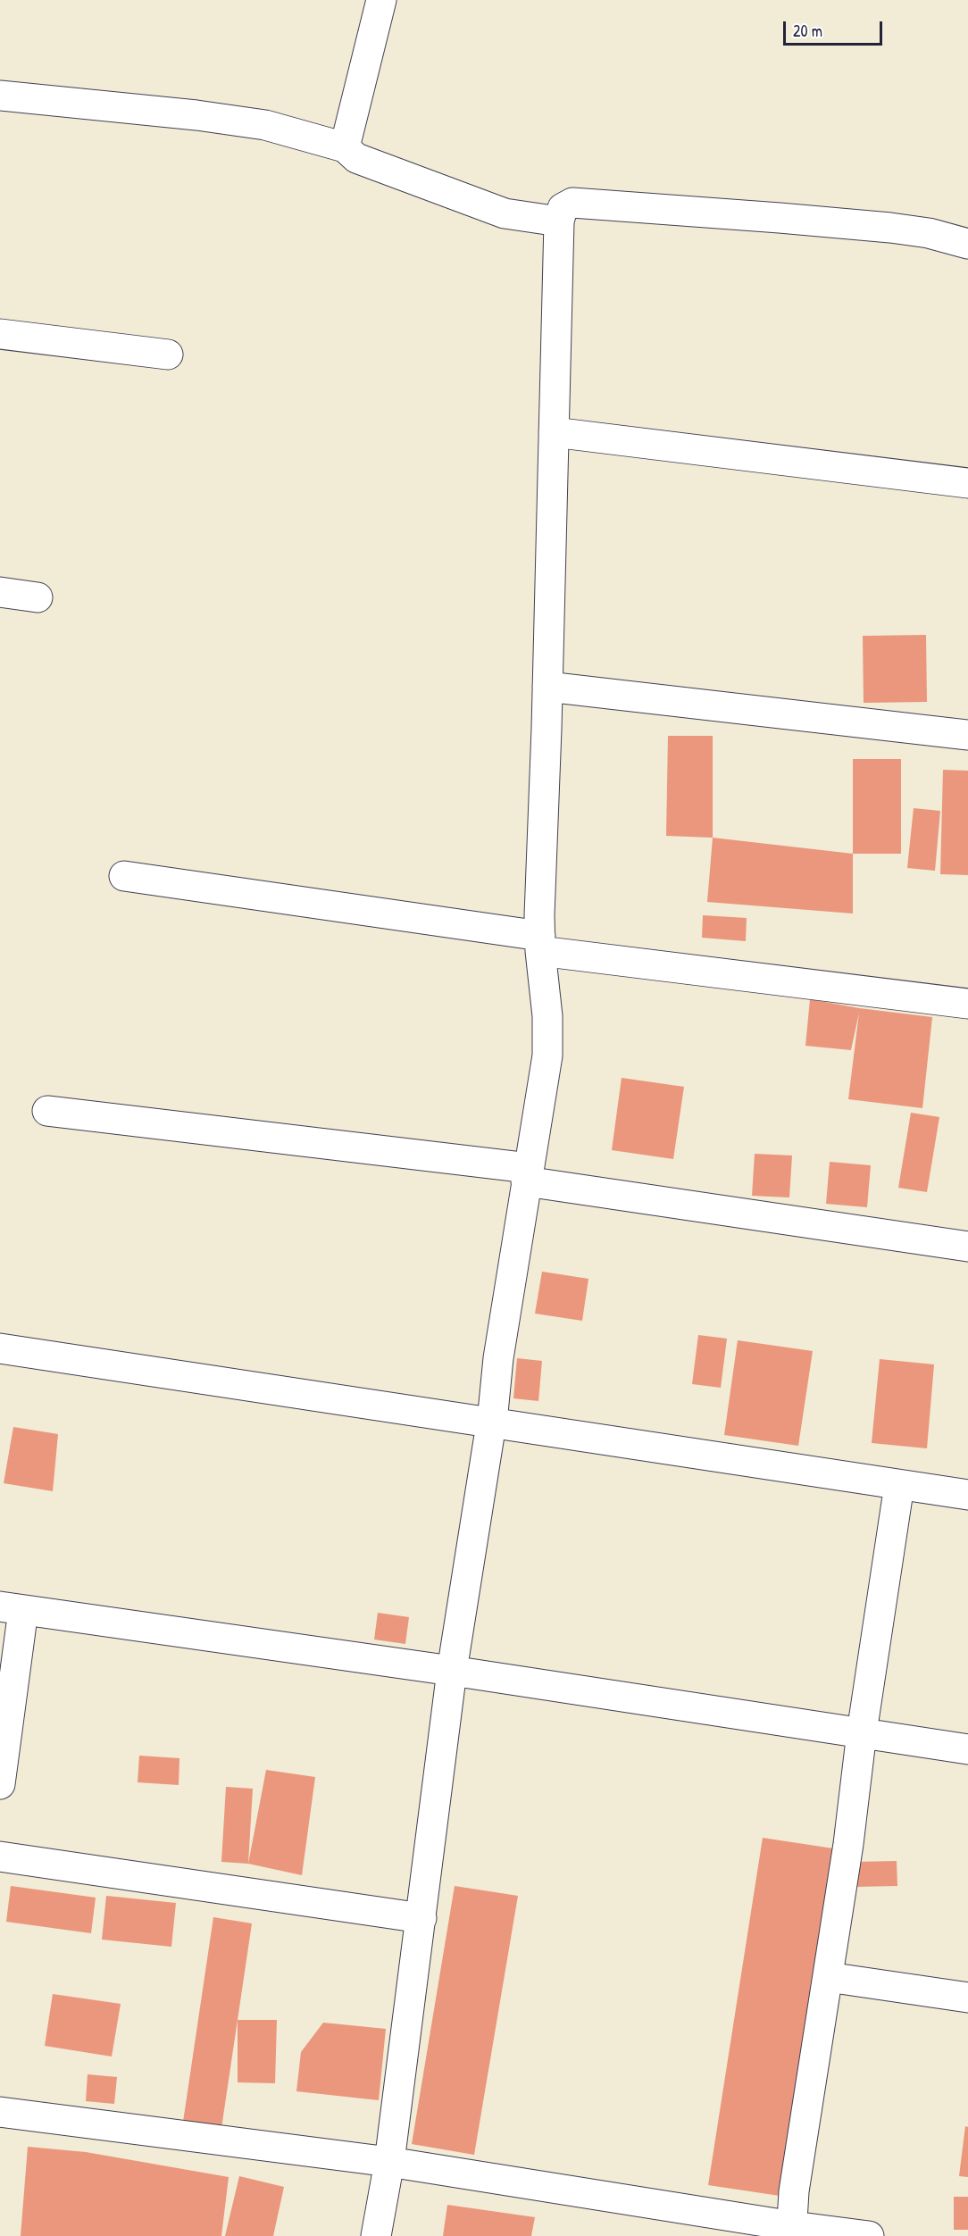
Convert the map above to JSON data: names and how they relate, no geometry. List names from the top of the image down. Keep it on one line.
{"scale_bar":"20 m"}
